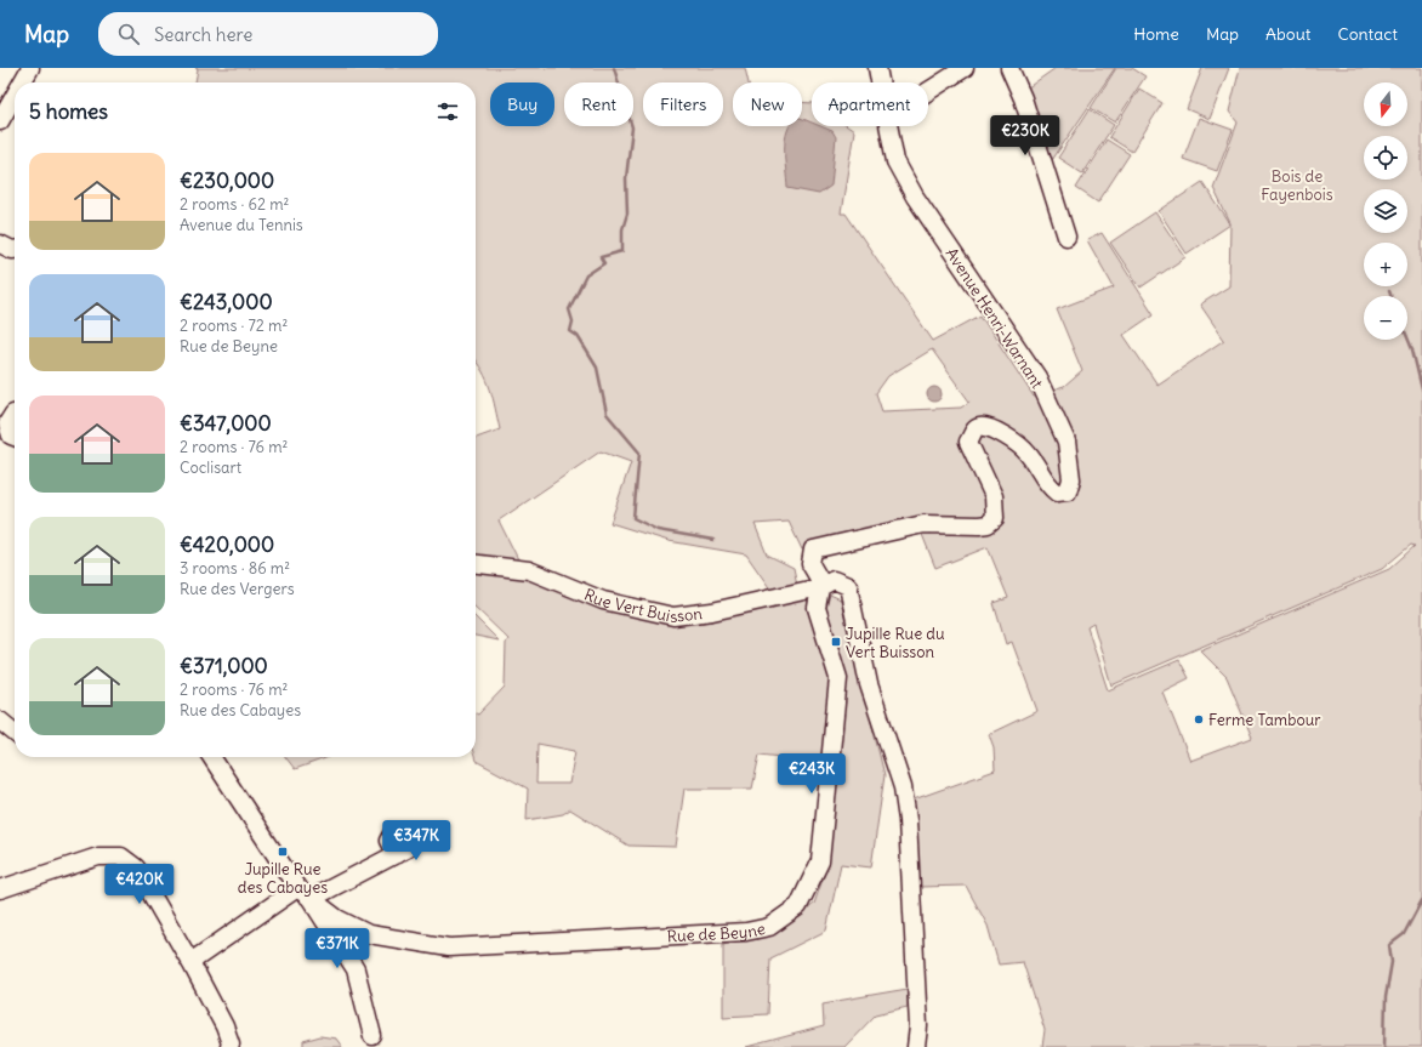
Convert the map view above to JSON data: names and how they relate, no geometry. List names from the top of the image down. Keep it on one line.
{"streets":{"street":["Avenue Henri-Warnant","Rue Vert Buisson","Rue de Beyne"]},"crossings":[["Avenue Henri-Warnant","Rue Vert Buisson"],["Avenue Henri-Warnant","Rue de Beyne"],["Rue Vert Buisson","Rue de Beyne"]],"parks":["Bois de Fayenbois"],"places":{"transit":["Jupille Rue du Vert Buisson","Jupille Rue des Cabayes"],"other":["Ferme Tambour"]},"north":"bottom","page":{"header":"Map","search":"Search here","nav":["Home","Map","About","Contact"],"map_buttons":["+","−"],"chip":["Buy","Rent","Filters","New","Apartment"],"heading":"5 homes","price":["€230K","€243K","€347K","€420K","€371K"],"list":[{"name":"€230,000","note":"2 rooms · 62 m² · Avenue du Tennis"},{"name":"€243,000","note":"2 rooms · 72 m² · Rue de Beyne"},{"name":"€347,000","note":"2 rooms · 76 m² · Coclisart"},{"name":"€420,000","note":"3 rooms · 86 m² · Rue des Vergers"},{"name":"€371,000","note":"2 rooms · 76 m² · Rue des Cabayes"}]}}
